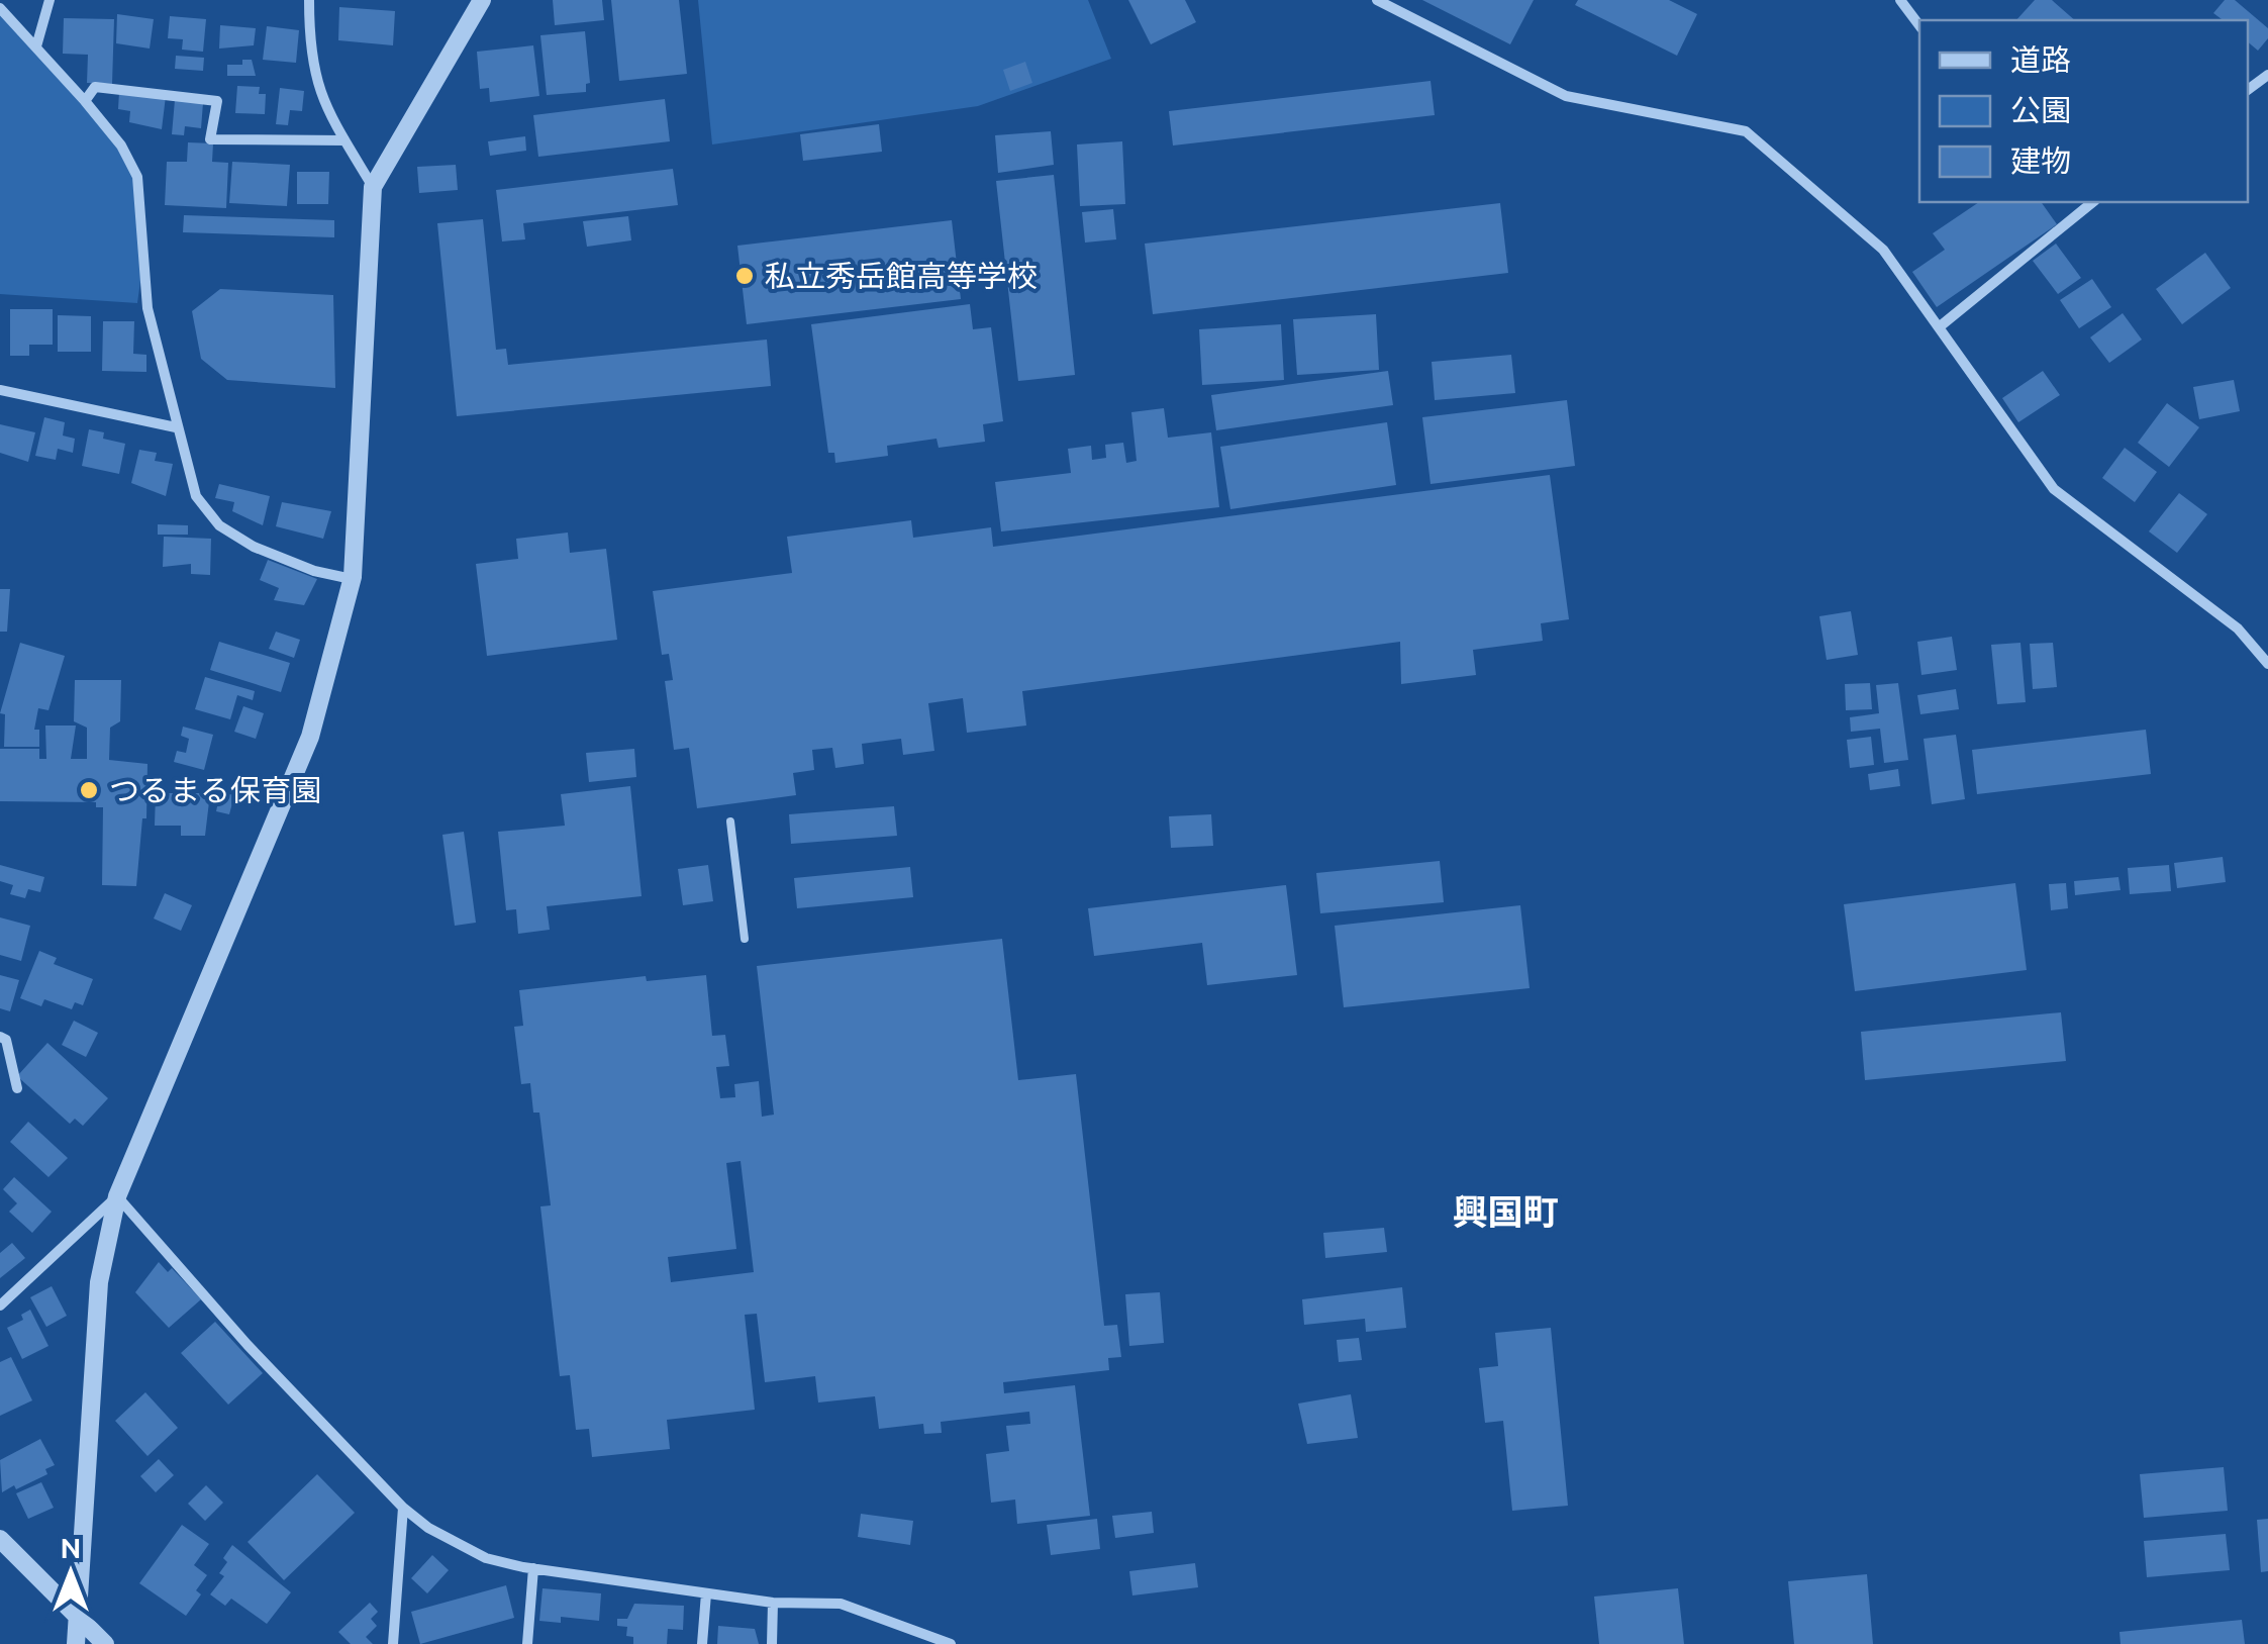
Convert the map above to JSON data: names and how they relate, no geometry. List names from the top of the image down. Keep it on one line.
{"districts":["興国町"],"places":["私立秀岳館高等学校","つるまる保育園"],"legend":["道路","公園","建物"],"north":"top"}
